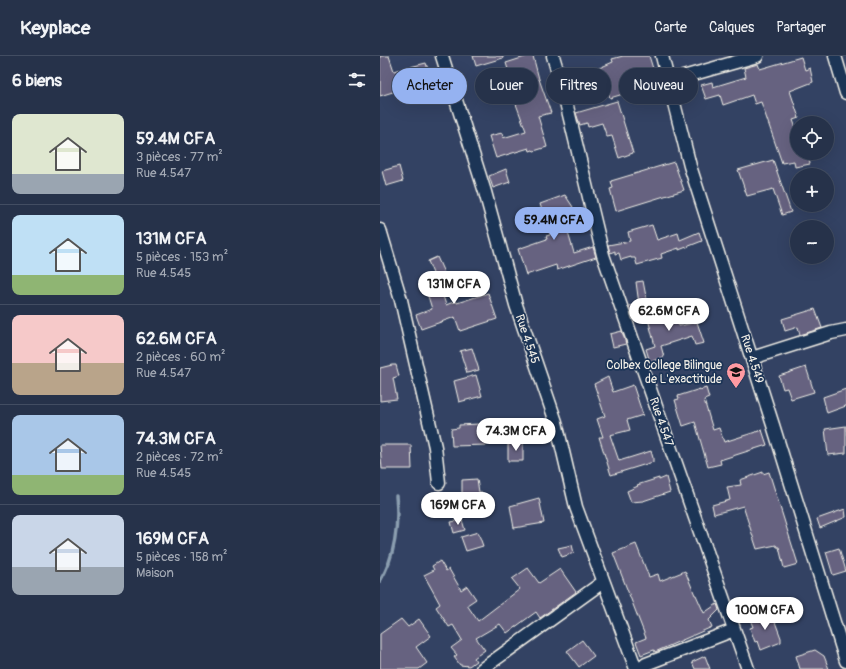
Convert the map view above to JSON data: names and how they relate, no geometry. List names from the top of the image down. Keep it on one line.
{"streets":{"street":["Rue 4.545","Rue 4.549","Rue 4.547"]},"places":{"school or university":["Colbex College Bilingue de L'exactitude"]},"page":{"header":"Keyplace","nav":["Carte","Calques","Partager"],"heading":"6 biens","chip":["Acheter","Louer","Filtres","Nouveau"],"list":[{"name":"59.4M CFA","note":"3 pièces · 77 m² · Rue 4.547"},{"name":"131M CFA","note":"5 pièces · 153 m² · Rue 4.545"},{"name":"62.6M CFA","note":"2 pièces · 60 m² · Rue 4.547"},{"name":"74.3M CFA","note":"2 pièces · 72 m² · Rue 4.545"},{"name":"169M CFA","note":"5 pièces · 158 m² · Maison"}],"map_buttons":["+","−"],"price":["59.4M CFA","131M CFA","62.6M CFA","74.3M CFA","169M CFA","100M CFA"]}}
